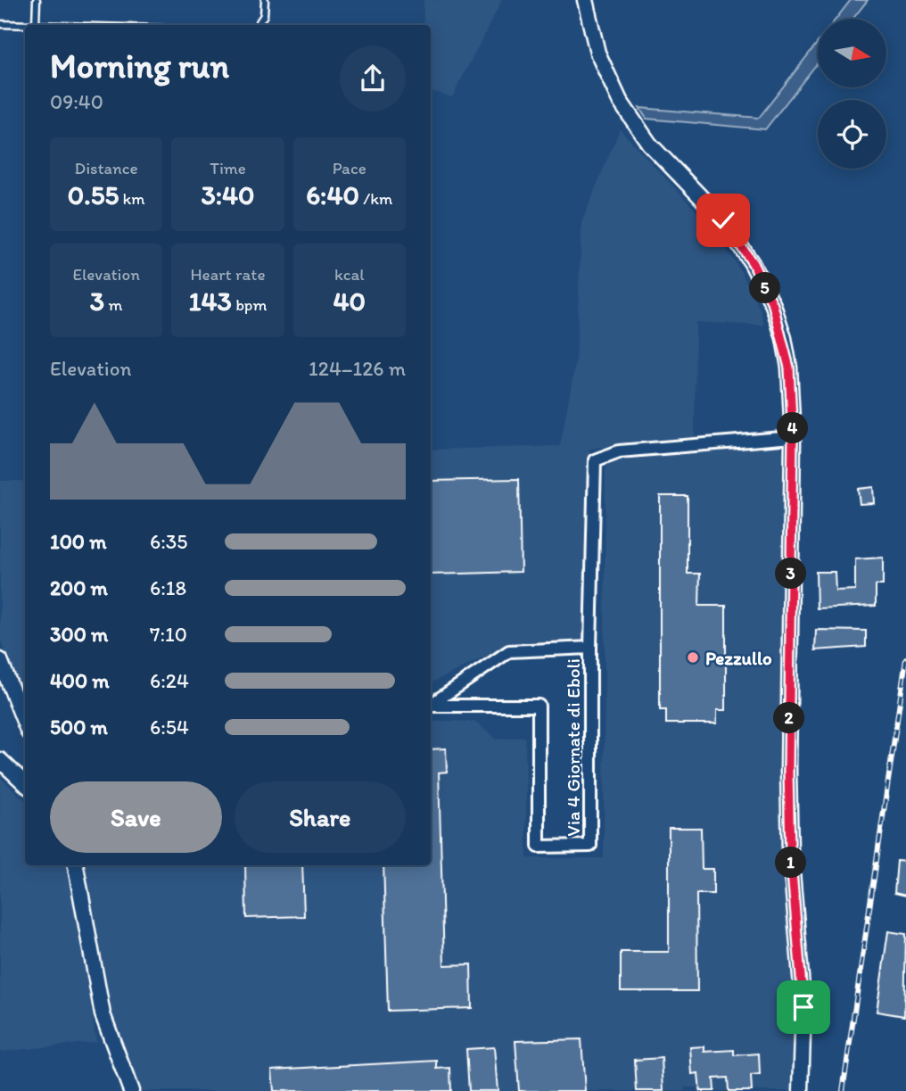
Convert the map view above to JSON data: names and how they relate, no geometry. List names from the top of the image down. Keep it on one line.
{"streets":{"street":["Via 4 Giornate di Eboli"]},"places":["Pezzullo"],"north":"right","page":{"heading":["Morning run","09:40"],"stats":[["Distance","0.55 km"],["Time","3:40"],["Pace","6:40 /km"],["Elevation","3 m"],["Heart rate","143 bpm"],["kcal","40"]],"pins":["5","4","3","2","1"],"chart":["Elevation","124–126 m"],"list":[{"name":"100 m","note":"6:35"},{"name":"200 m","note":"6:18"},{"name":"300 m","note":"7:10"},{"name":"400 m","note":"6:24"},{"name":"500 m","note":"6:54"}],"buttons":["Save","Share"]}}
